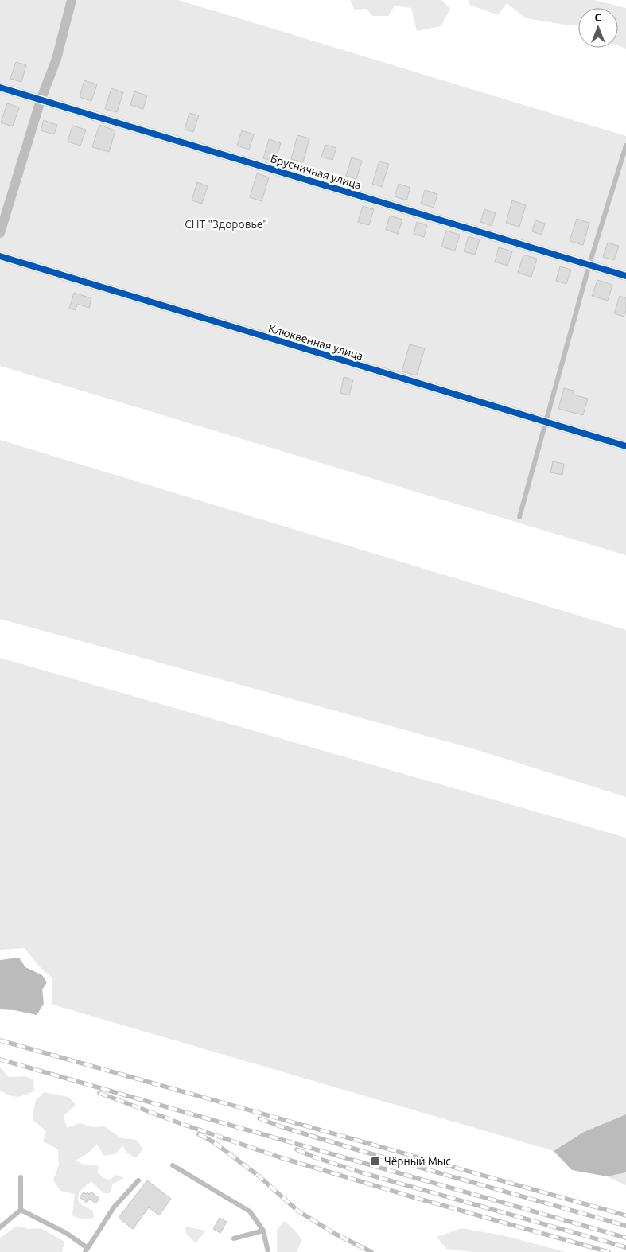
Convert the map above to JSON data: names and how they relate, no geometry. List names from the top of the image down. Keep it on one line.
{"streets":{"street":["Брусничная улица","Клюквенная улица"]},"parks":["СНТ \"Здоровье\""],"places":{"transit":["Чёрный Мыс"]},"north":"top"}
